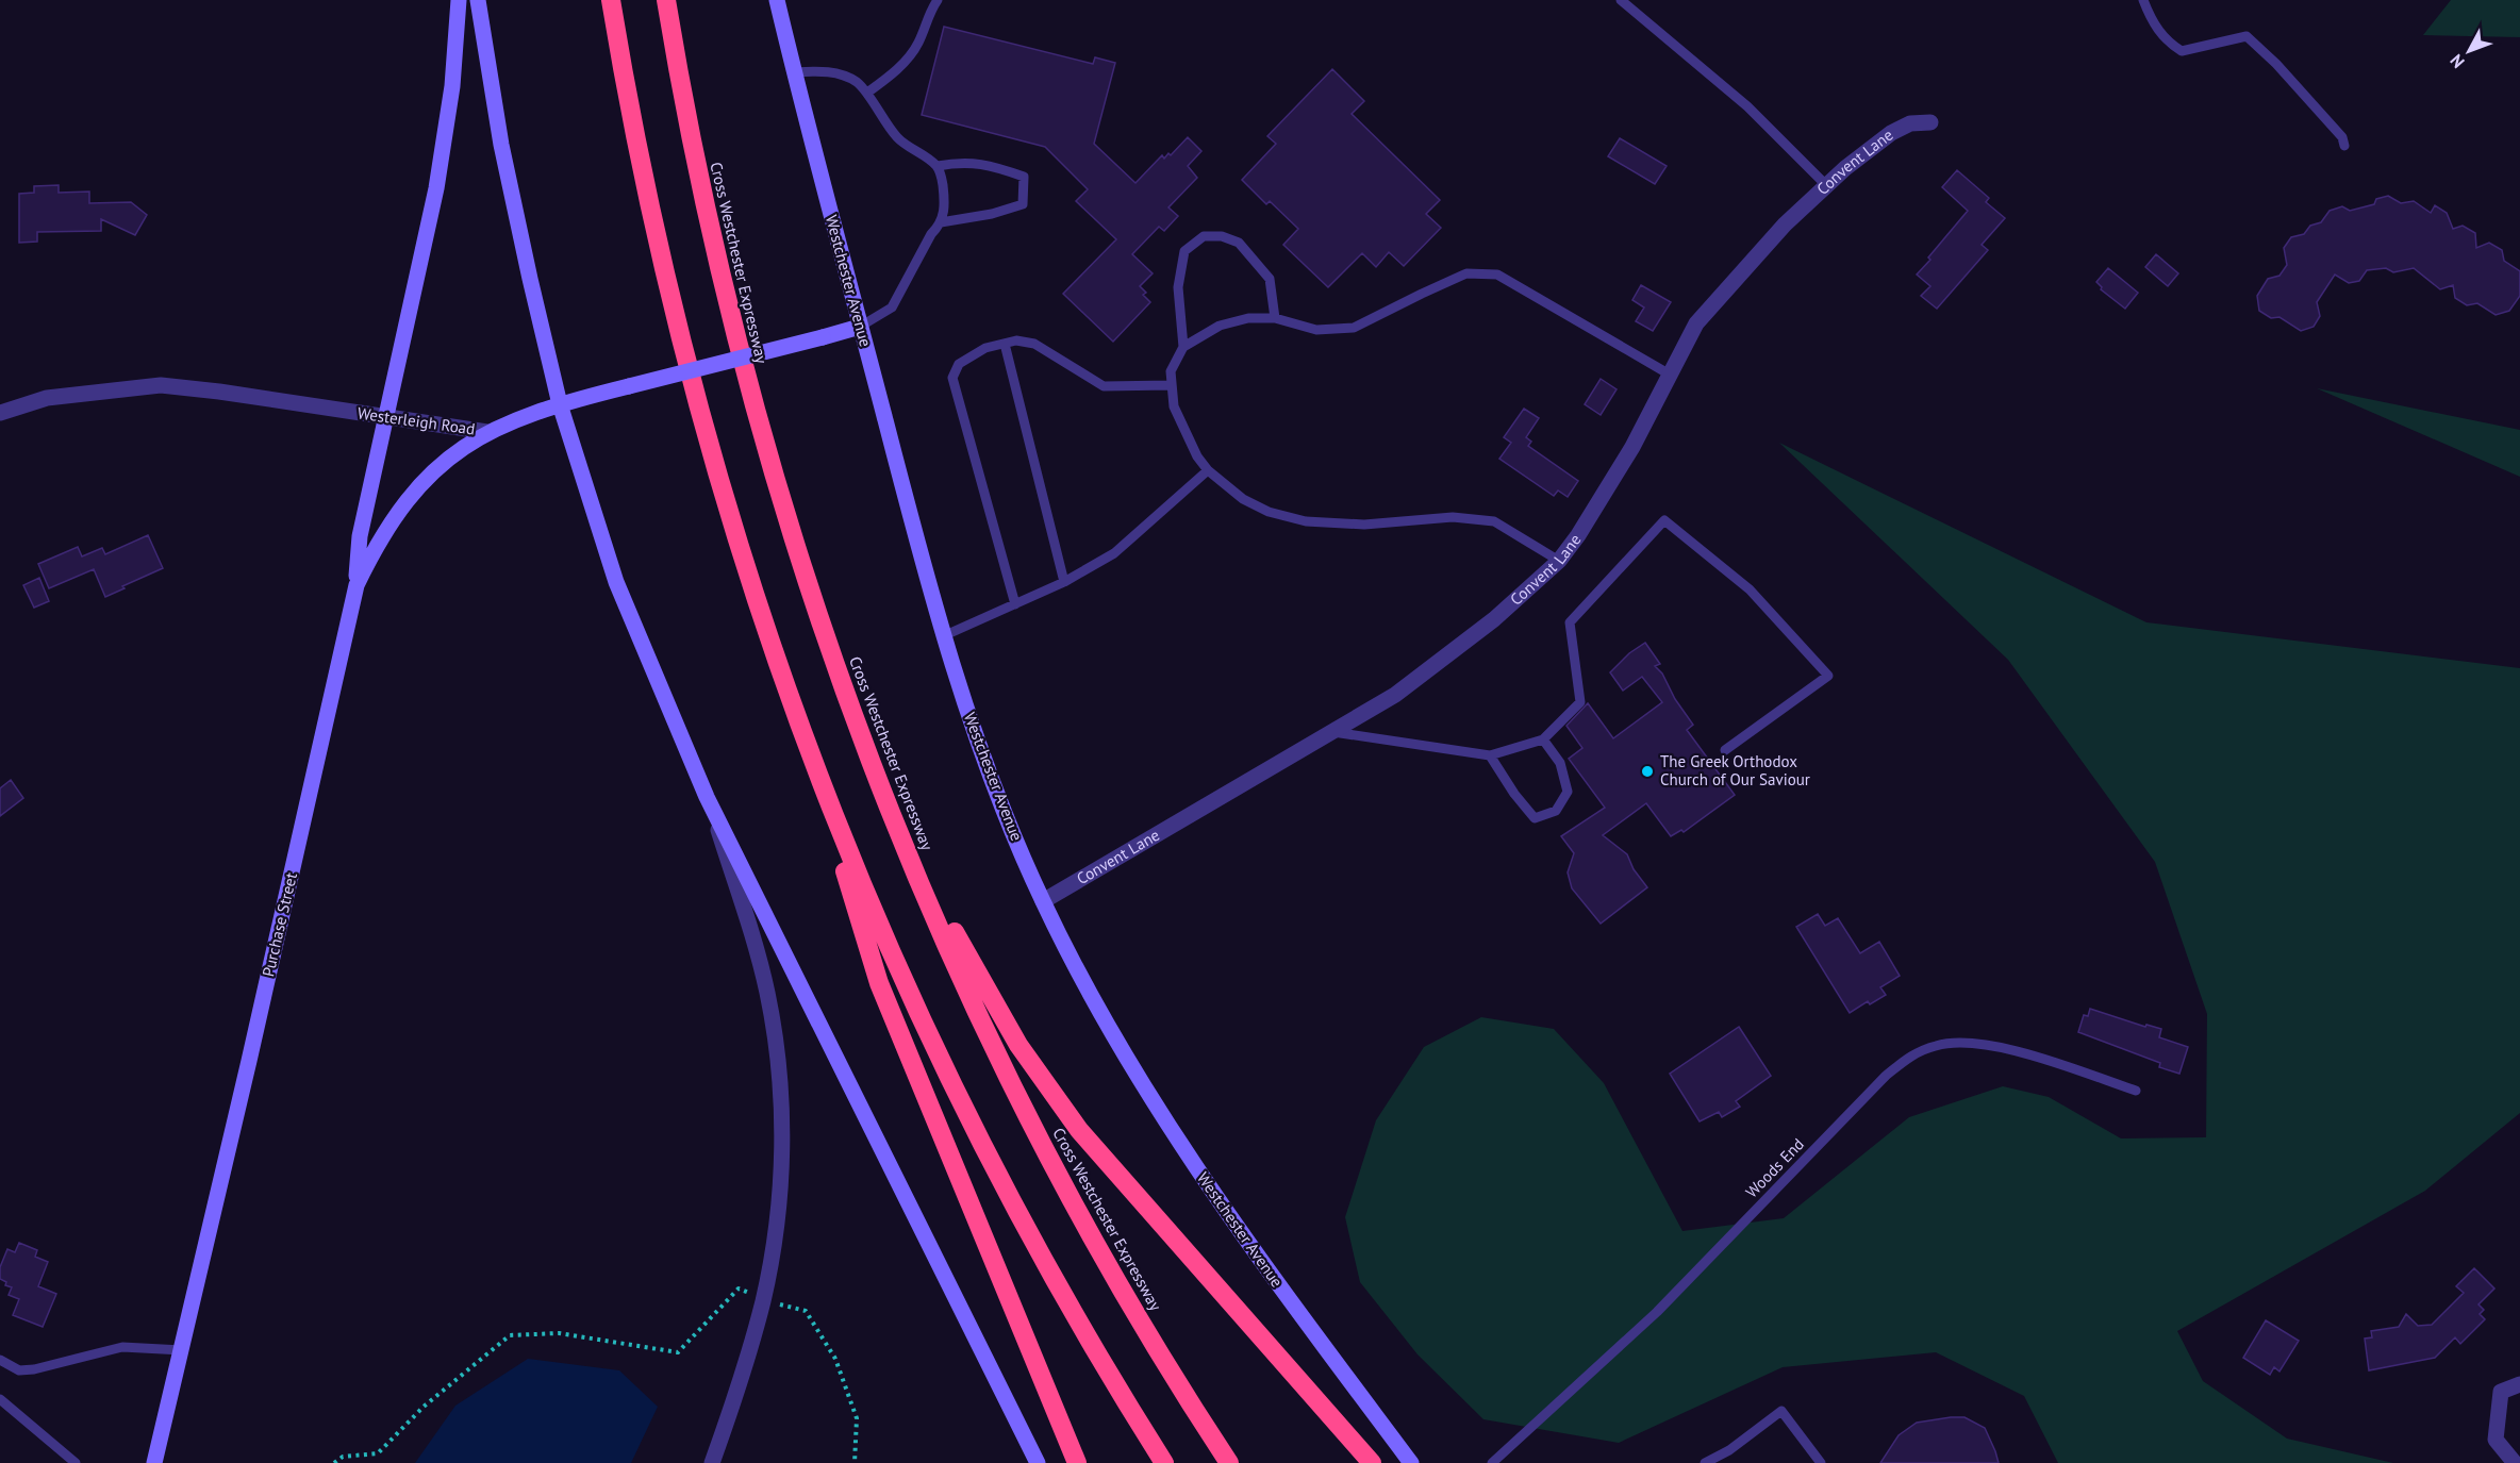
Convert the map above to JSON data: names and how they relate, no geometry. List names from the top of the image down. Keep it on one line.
{"streets":{"highway":["Cross Westchester Expressway"],"main road":["Westchester Avenue","Westerleigh Road","Purchase Street"],"street":["Convent Lane"],"lane":["Woods End"]},"crossings":[["Convent Lane","Westchester Avenue"],["Westchester Avenue","Westerleigh Road"],["Westerleigh Road","Purchase Street"]],"places":["The Greek Orthodox Church of Our Saviour"],"north":"bottom left"}
